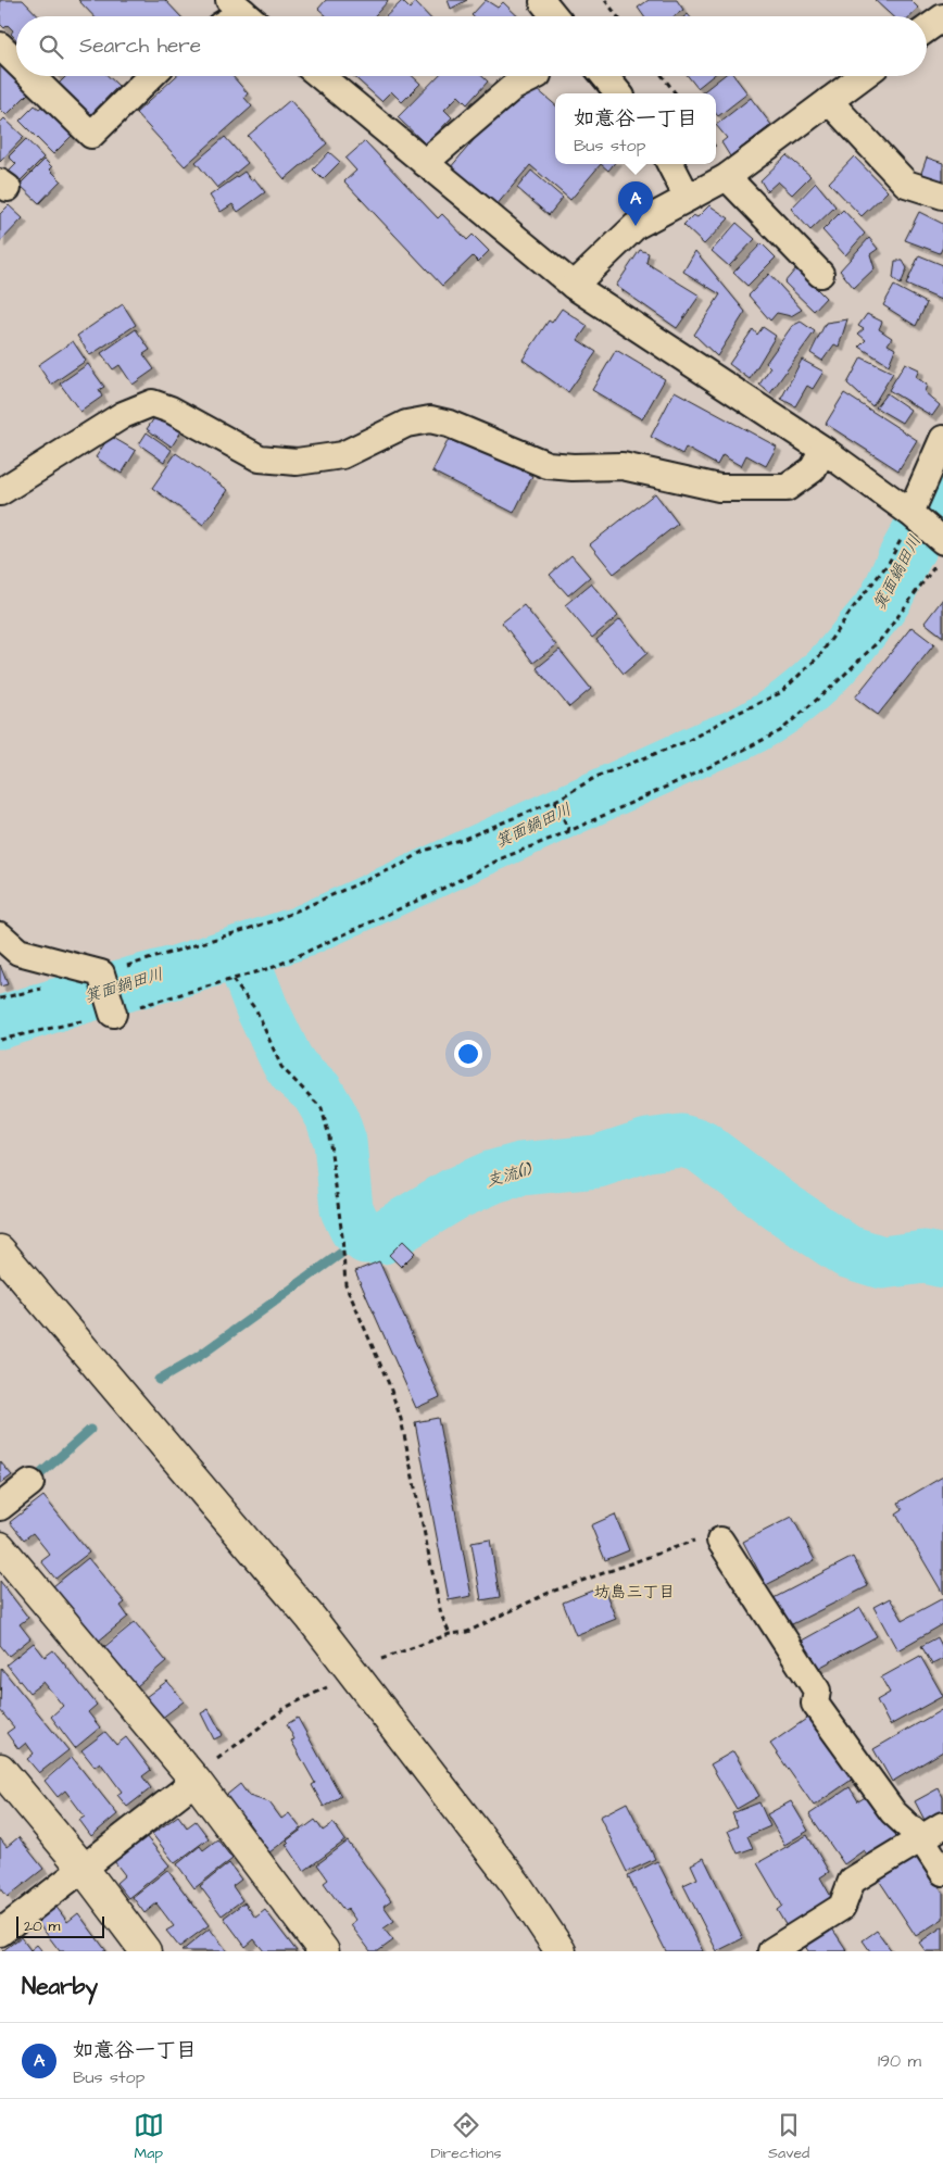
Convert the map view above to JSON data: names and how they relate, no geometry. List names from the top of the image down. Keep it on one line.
{"districts":["坊島三丁目"],"water":["箕面鍋田川","支流(1)"],"scale_bar":"20 m","page":{"search":"Search here","popup":["如意谷一丁目","Bus stop"],"pins":"A","scale":"20 m","heading":"Nearby","list":[{"mark":"A","name":"如意谷一丁目","note":"Bus stop","value":"190 m"}],"nav":["Map","Directions","Saved"]}}
